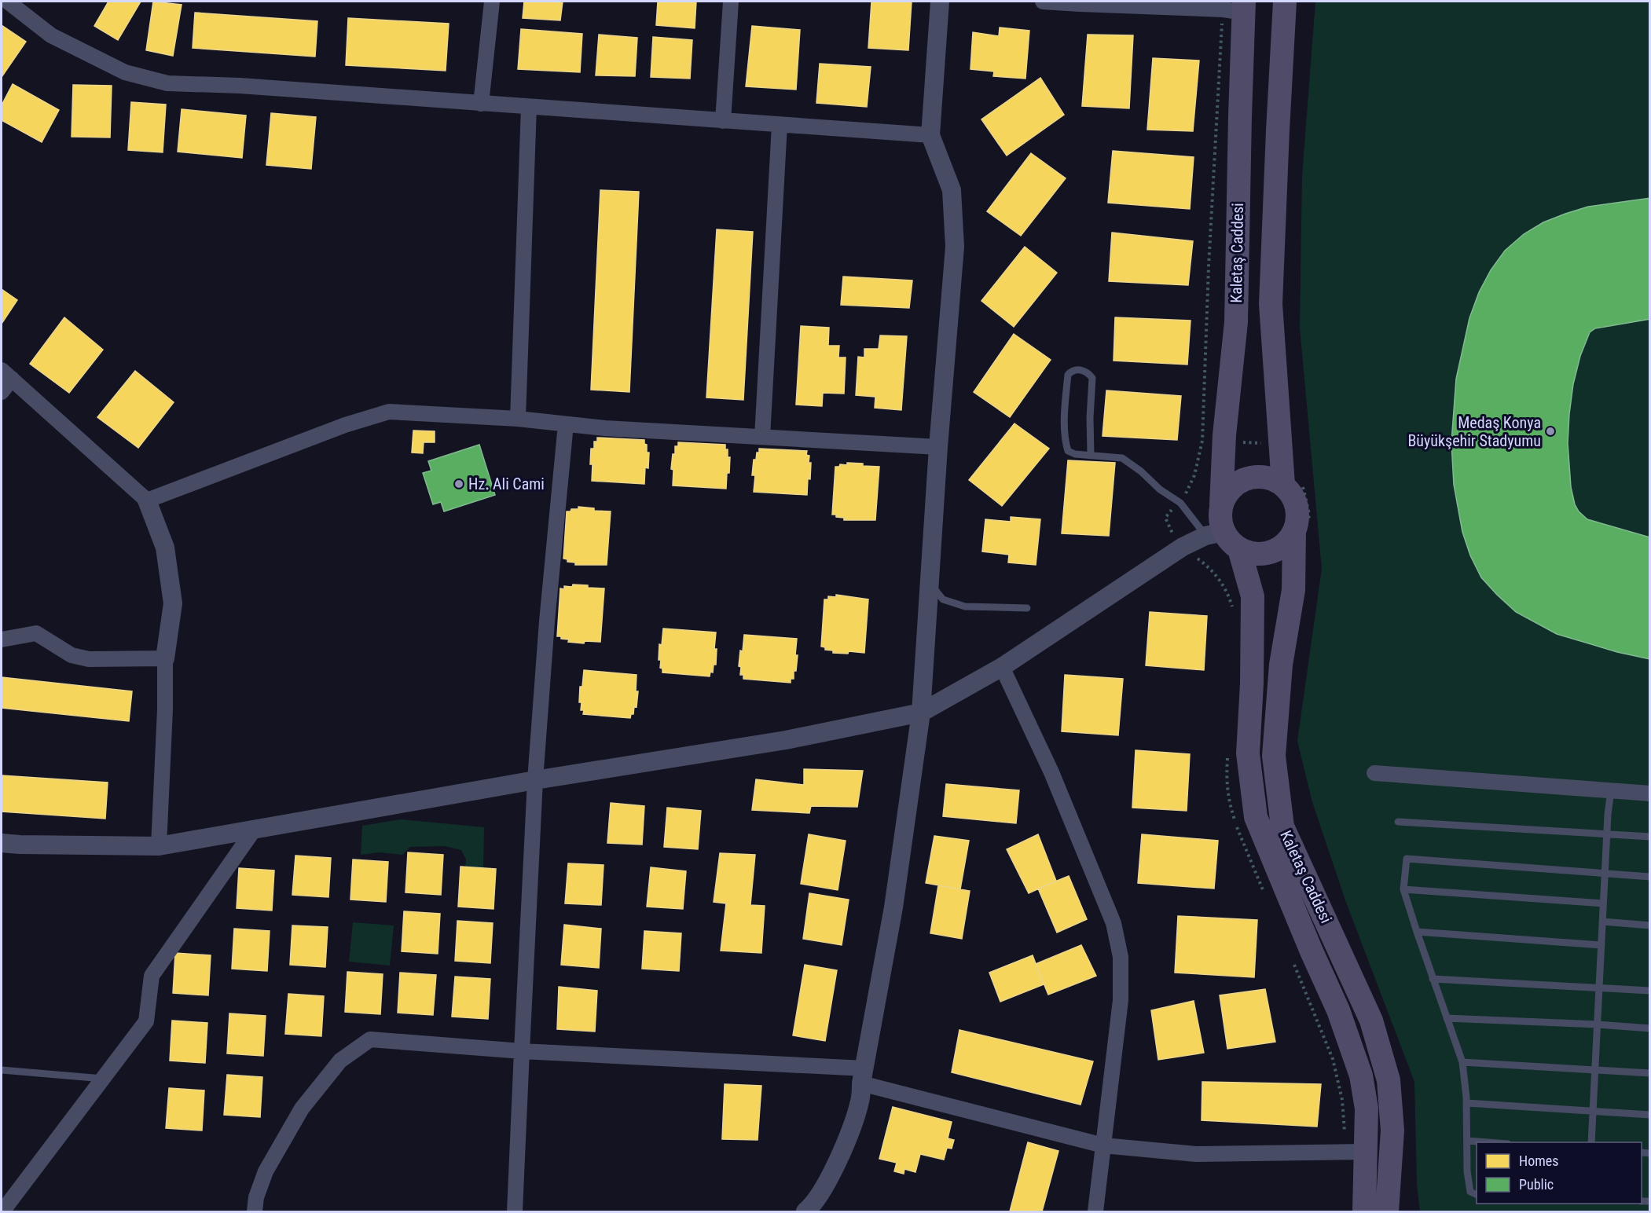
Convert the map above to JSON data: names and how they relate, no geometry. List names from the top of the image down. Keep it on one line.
{"streets":{"main road":["Kaletaş Caddesi"]},"places":["Medaş Konya Büyükşehir Stadyumu","Hz. Ali Cami"],"legend":["Homes","Public"]}
